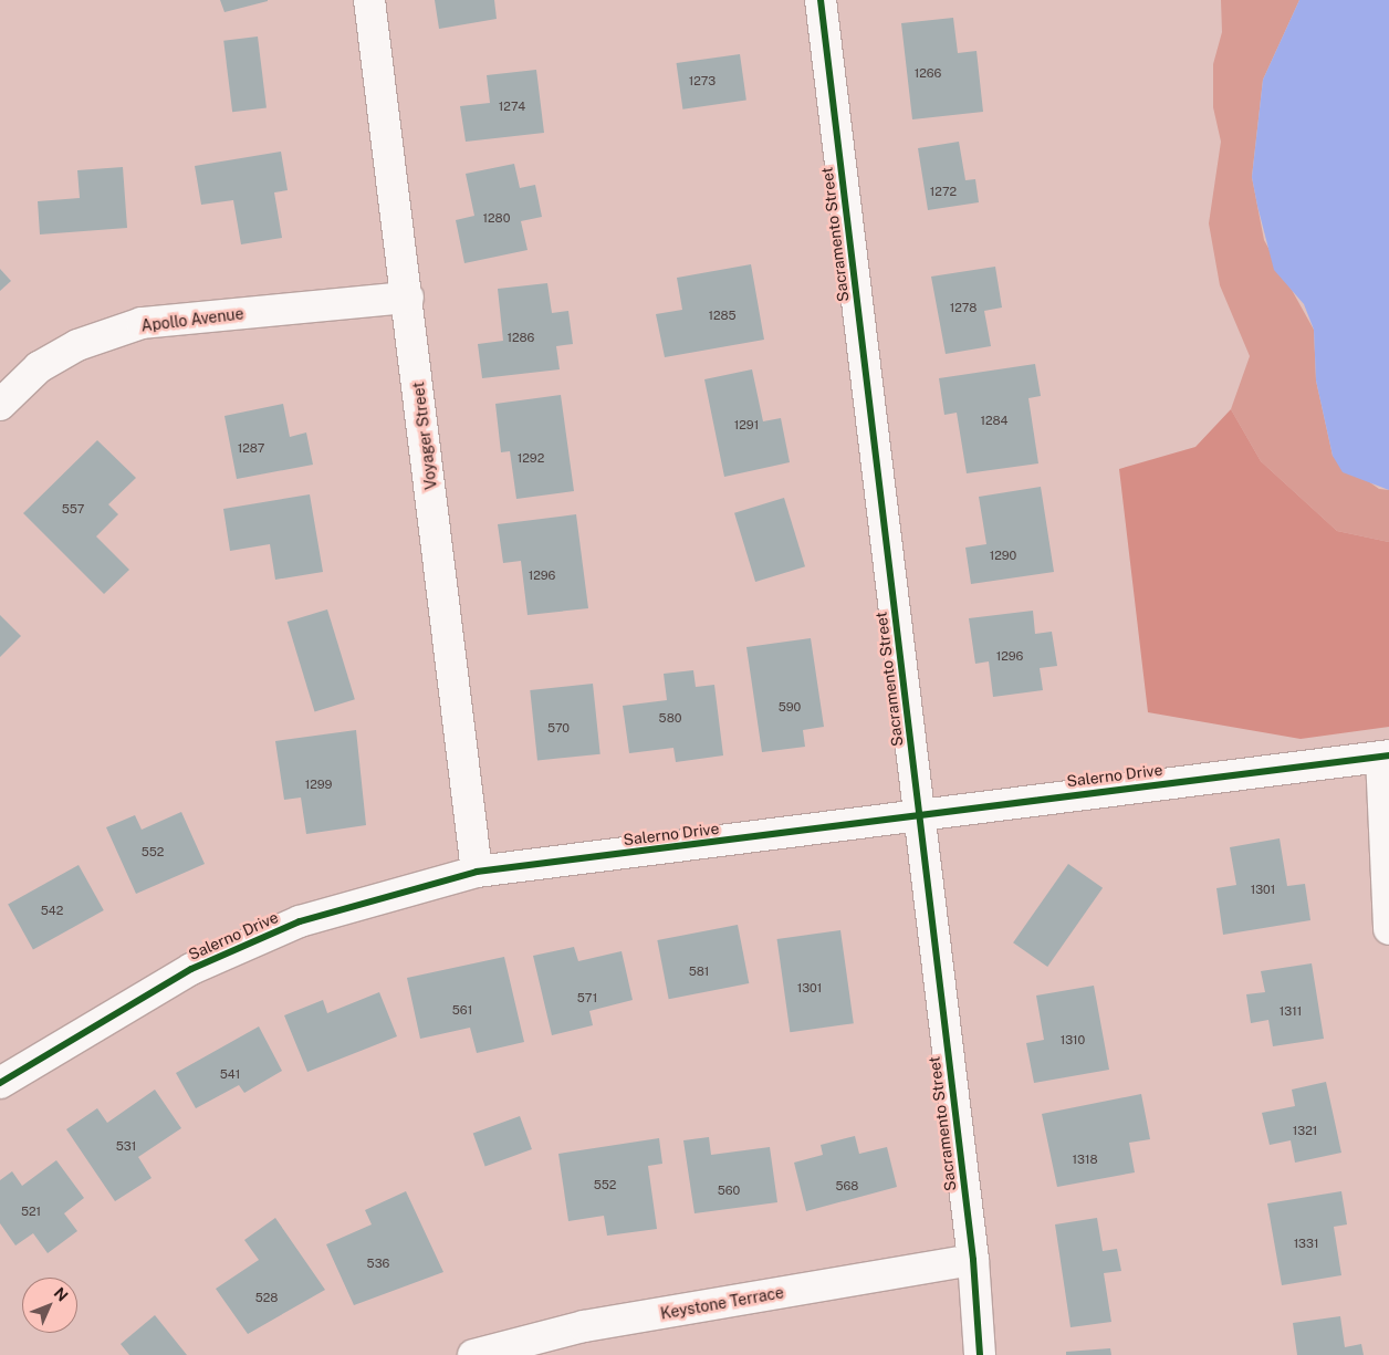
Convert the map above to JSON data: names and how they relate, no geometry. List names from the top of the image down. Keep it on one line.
{"streets":{"street":["Sacramento Street","Apollo Avenue","Voyager Street","Salerno Drive","Keystone Terrace"]},"crossings":[["Sacramento Street","Salerno Drive"],["Sacramento Street","Keystone Terrace"],["Apollo Avenue","Voyager Street"],["Voyager Street","Salerno Drive"]],"house_numbers":["1266","1273","1274","1272","1280","1278","1285","1286","1284","1291","1287","1292","557","1290","1296","1296","590","580","570","1299","552","1301","542","581","1301","571","561","1311","1310","541","1321","531","1318","552","568","560","521","1331","536","528"],"north":"top right"}
